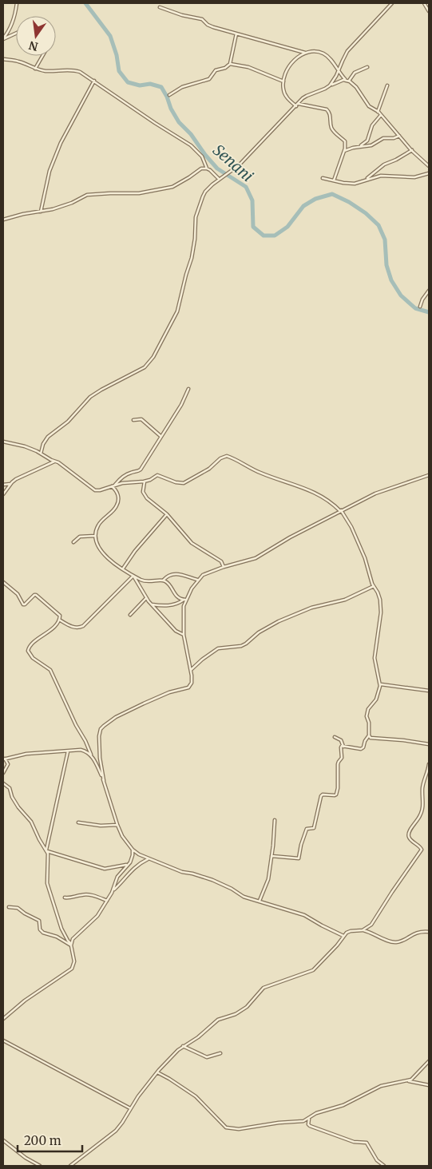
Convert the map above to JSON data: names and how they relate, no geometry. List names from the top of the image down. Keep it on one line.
{"water":["Senani"],"scale_bar":"200 m","north":"bottom"}
